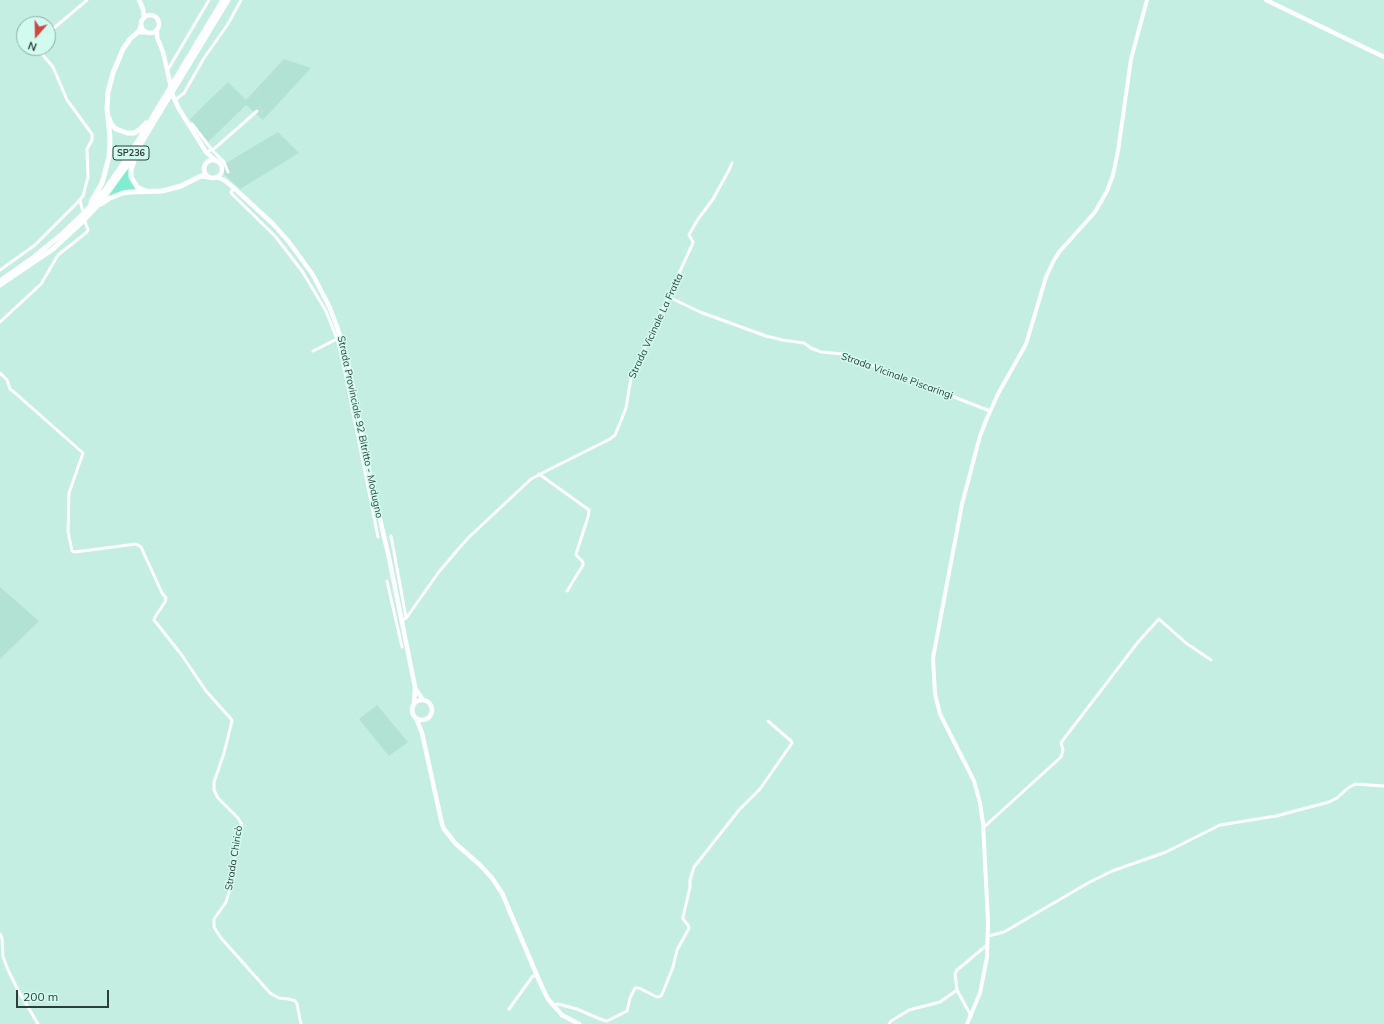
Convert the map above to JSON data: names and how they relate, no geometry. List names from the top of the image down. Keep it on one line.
{"streets":{"highway":["SP236"],"main road":["Strada Provinciale 92 Bitritto - Modugno"],"street":["Strada Vicinale La Fratta","Strada Vicinale Piscaringi","Strada Chiricò"]},"crossings":[["Strada Vicinale La Fratta","Strada Vicinale Piscaringi"],["Strada Vicinale La Fratta","Strada Provinciale 92 Bitritto - Modugno"]],"scale_bar":"200 m","north":"bottom"}
